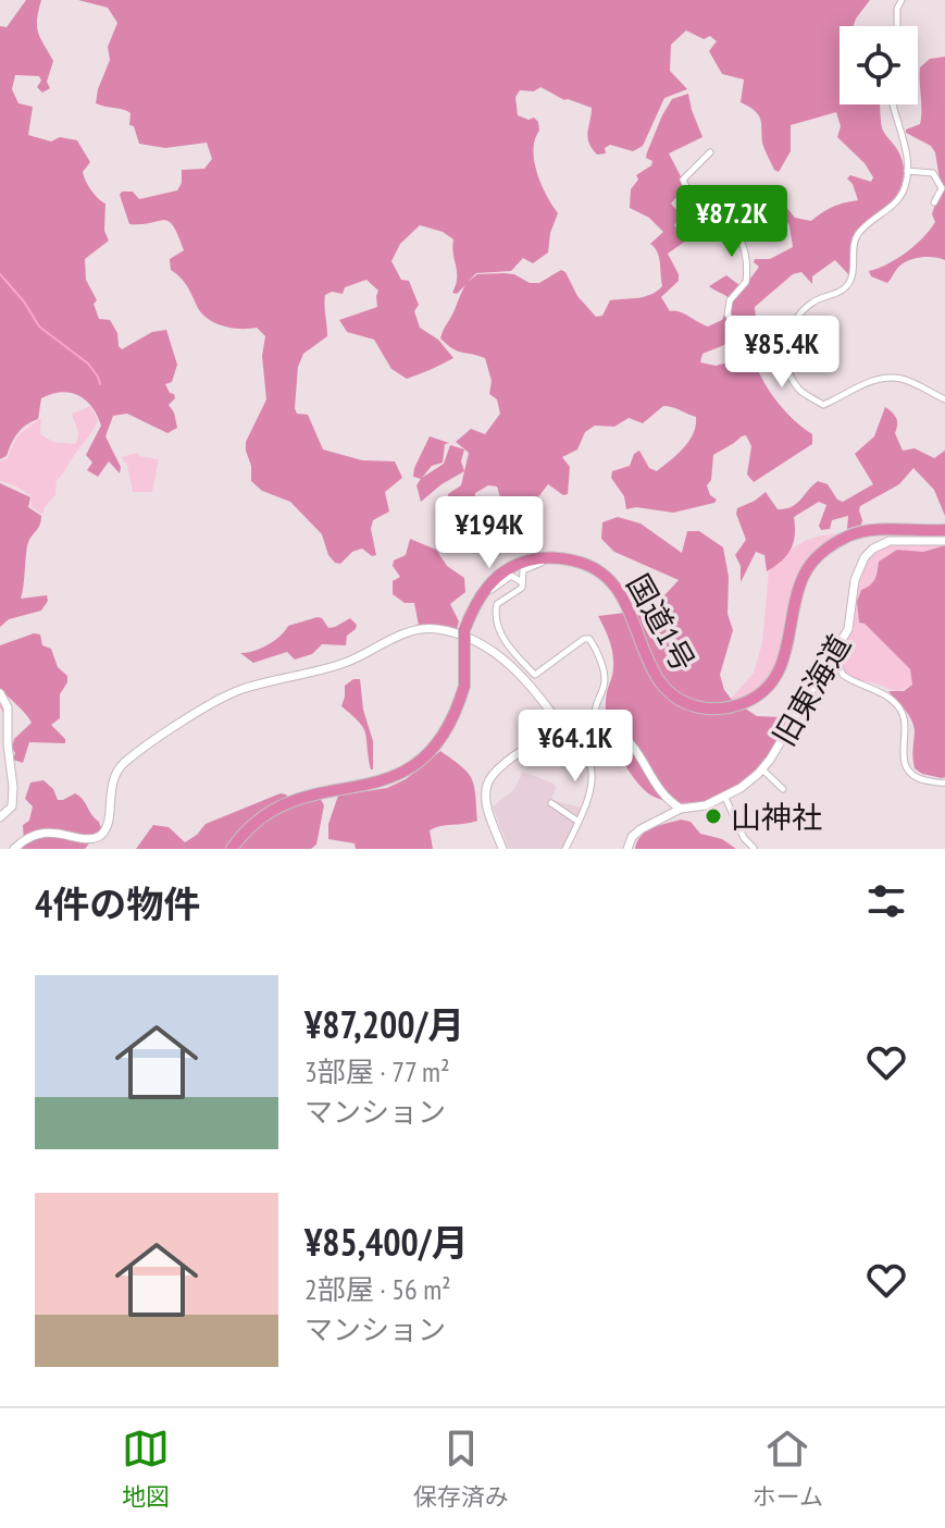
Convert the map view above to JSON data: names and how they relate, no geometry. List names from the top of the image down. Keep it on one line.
{"streets":{"highway":["国道1号"],"street":["旧東海道"]},"places":["山神社"],"page":{"price":["¥87.2K","¥85.4K","¥194K","¥64.1K"],"heading":"4件の物件","list":[{"name":"¥87,200/月","note":"3部屋 · 77 m² · マンション"},{"name":"¥85,400/月","note":"2部屋 · 56 m² · マンション"}],"tabs":["地図","保存済み","ホーム"]}}
